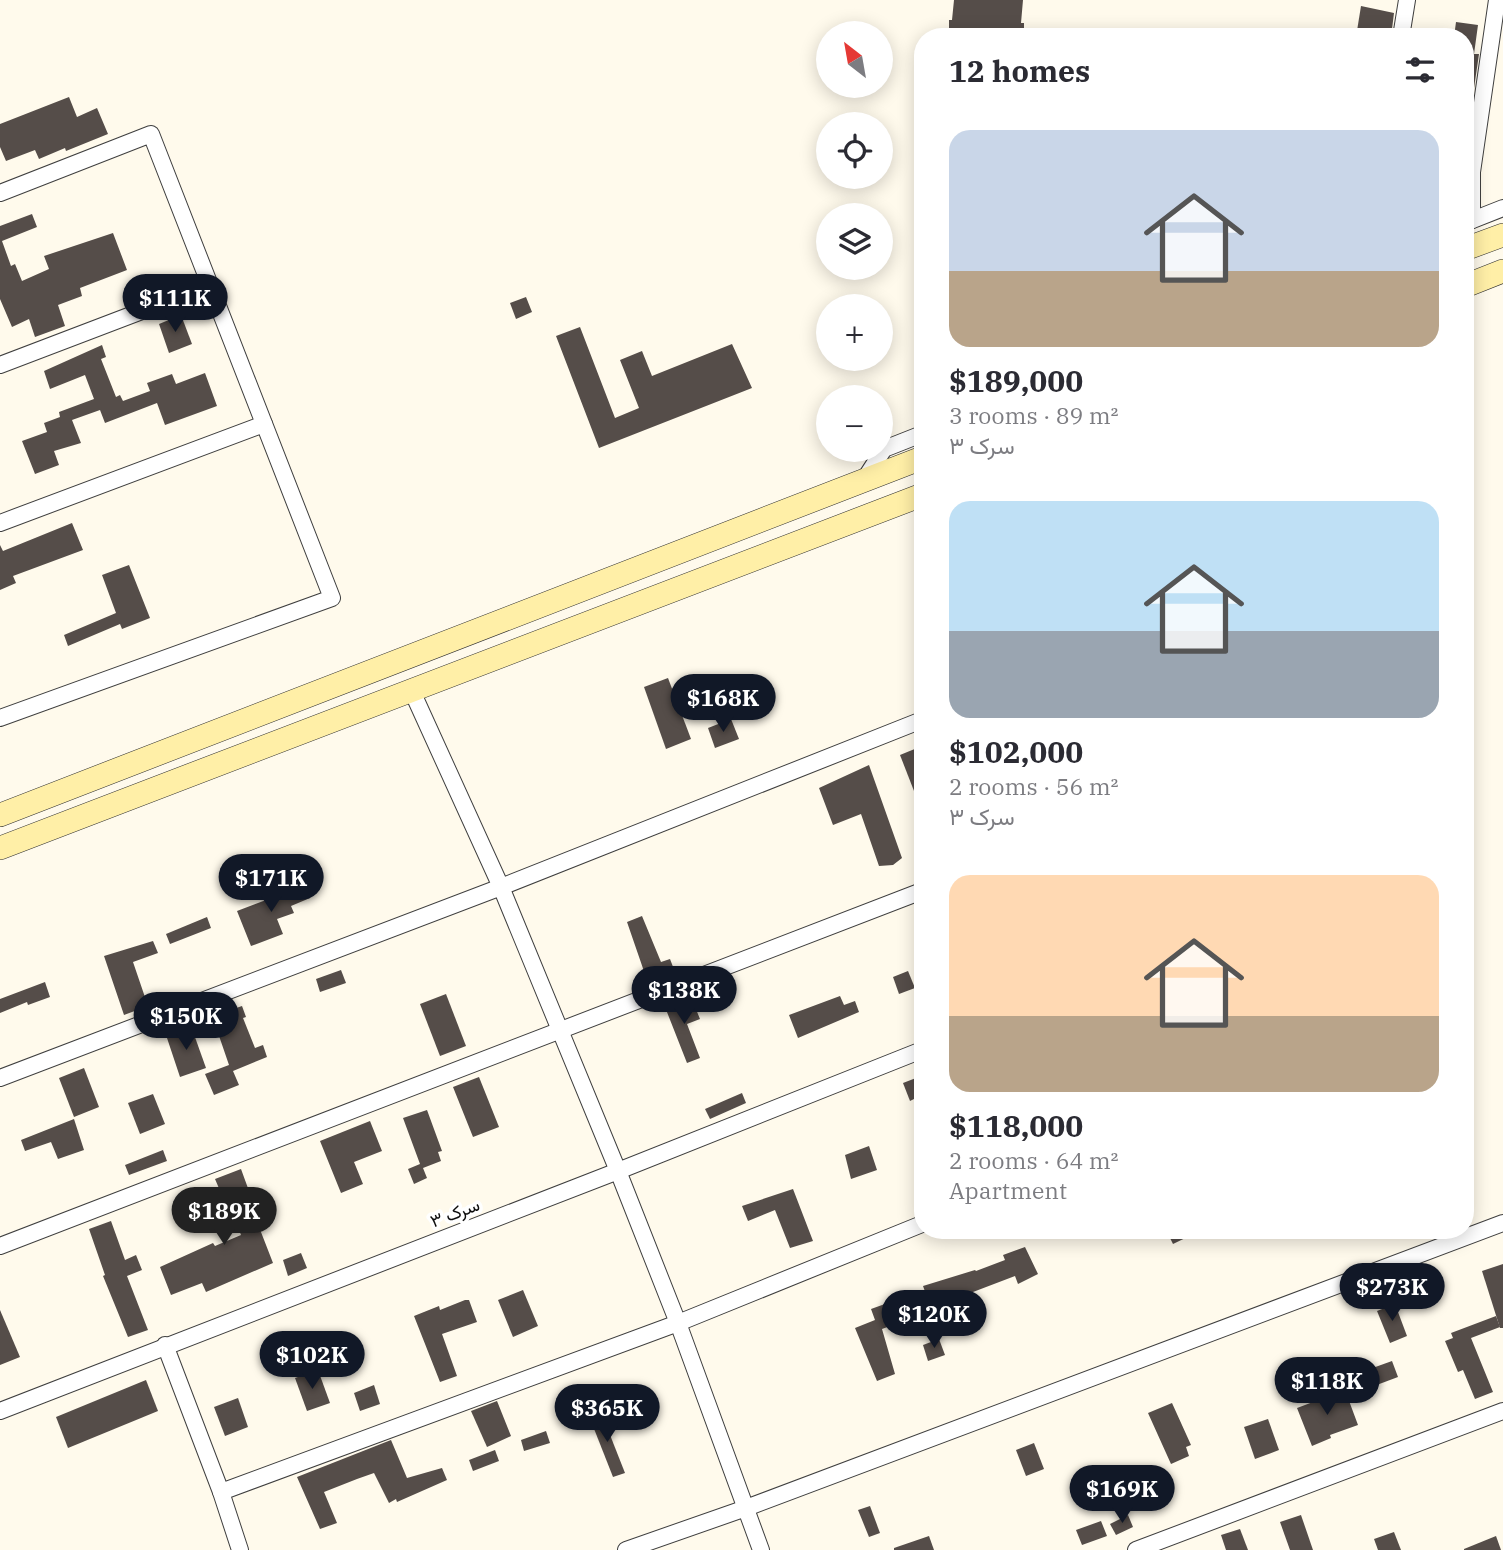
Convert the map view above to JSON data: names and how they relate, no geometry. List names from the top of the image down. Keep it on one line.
{"streets":{"street":["سرک ۳"]},"north":"top left","page":{"map_buttons":["+","−"],"heading":"12 homes","list":[{"name":"$189,000","note":"3 rooms · 89 m² · سرک ۳"},{"name":"$102,000","note":"2 rooms · 56 m² · سرک ۳"},{"name":"$118,000","note":"2 rooms · 64 m² · Apartment"}],"price":["$111K","$168K","$171K","$138K","$150K","$189K","$273K","$120K","$102K","$118K","$365K","$169K"]}}
